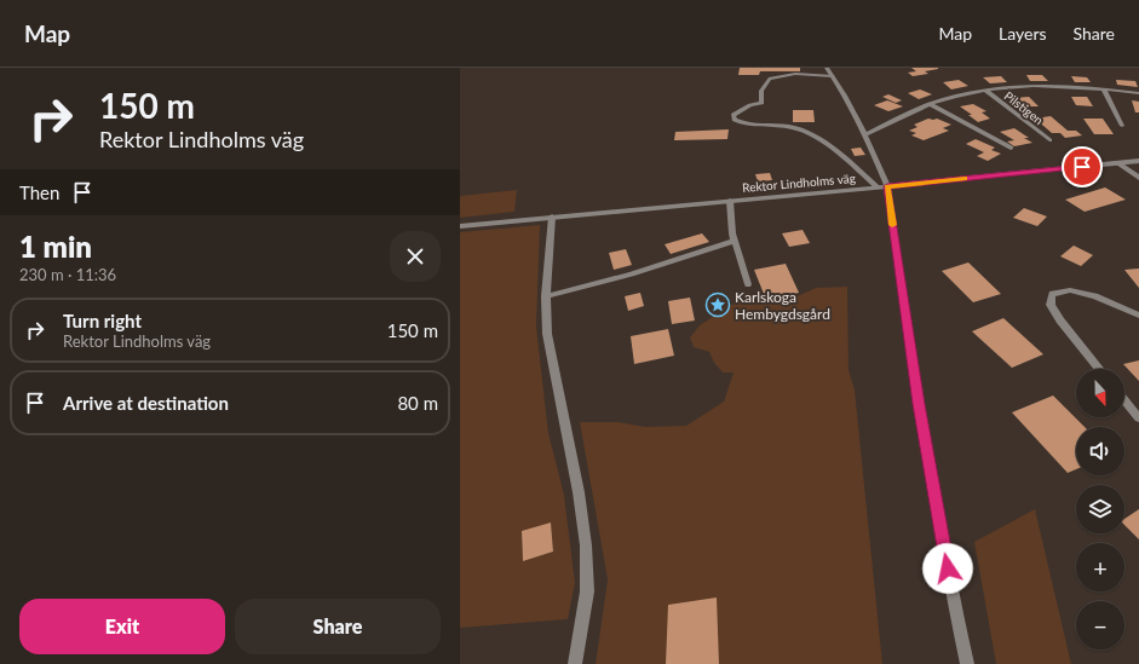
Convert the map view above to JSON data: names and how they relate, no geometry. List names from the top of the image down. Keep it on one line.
{"streets":{"street":["Pilstigen","Rektor Lindholms väg"]},"places":{"place":["Karlskoga Hembygdsgård"]},"north":"bottom","page":{"header":"Map","nav":["Map","Layers","Share"],"turn":["150 m","Rektor Lindholms väg"],"then":"Then","heading":["1 min","230 m · 11:36"],"list":[{"name":"Turn right","note":"Rektor Lindholms väg","value":"150 m"},{"name":"Arrive at destination","value":"80 m"}],"map_buttons":["+","−"],"buttons":["Exit","Share"]}}
